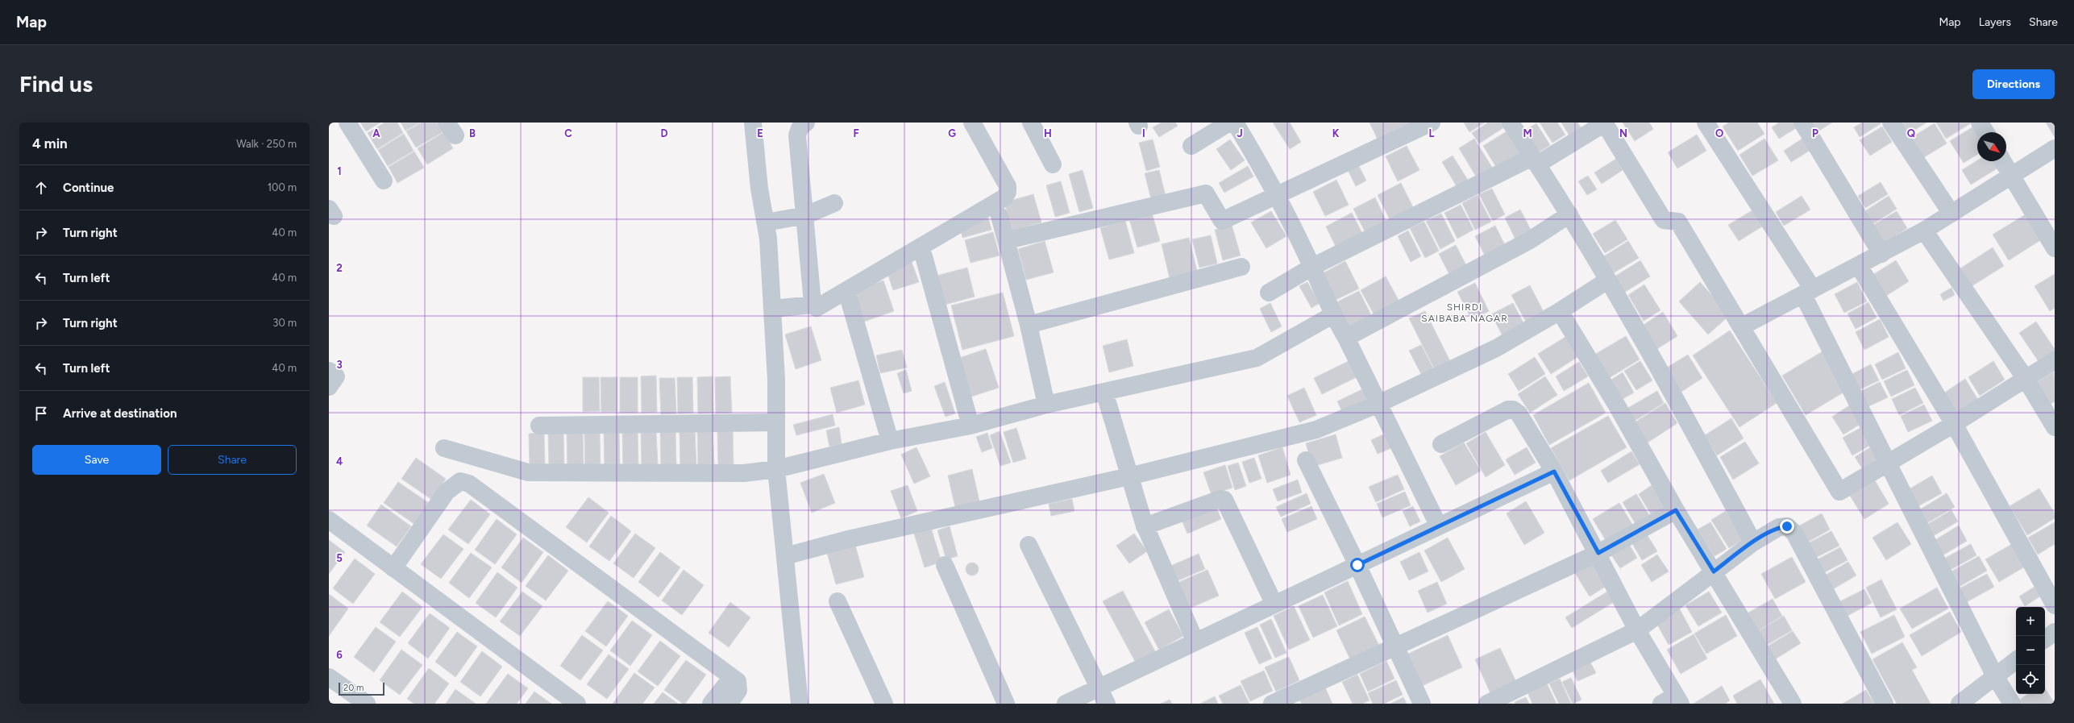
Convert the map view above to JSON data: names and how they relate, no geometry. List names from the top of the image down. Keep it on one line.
{"districts":["SHIRDI SAIBABA NAGAR"],"scale_bar":"20 m","north":"bottom right","page":{"header":"Map","nav":["Map","Layers","Share"],"buttons":["Directions",["Save","Share"]],"title":"Find us","heading":["4 min","Walk · 250 m"],"list":[["Continue","100 m"],["Turn right","40 m"],["Turn left","40 m"],["Turn right","30 m"],["Turn left","40 m"],"Arrive at destination"],"map_buttons":["+","−"],"scale":"20 m"},"grid":{"columns":["A","B","C","D","E","F","G","H","I","J","K","L","M","N","O","P","Q"],"rows":["1","2","3","4","5","6"]}}
